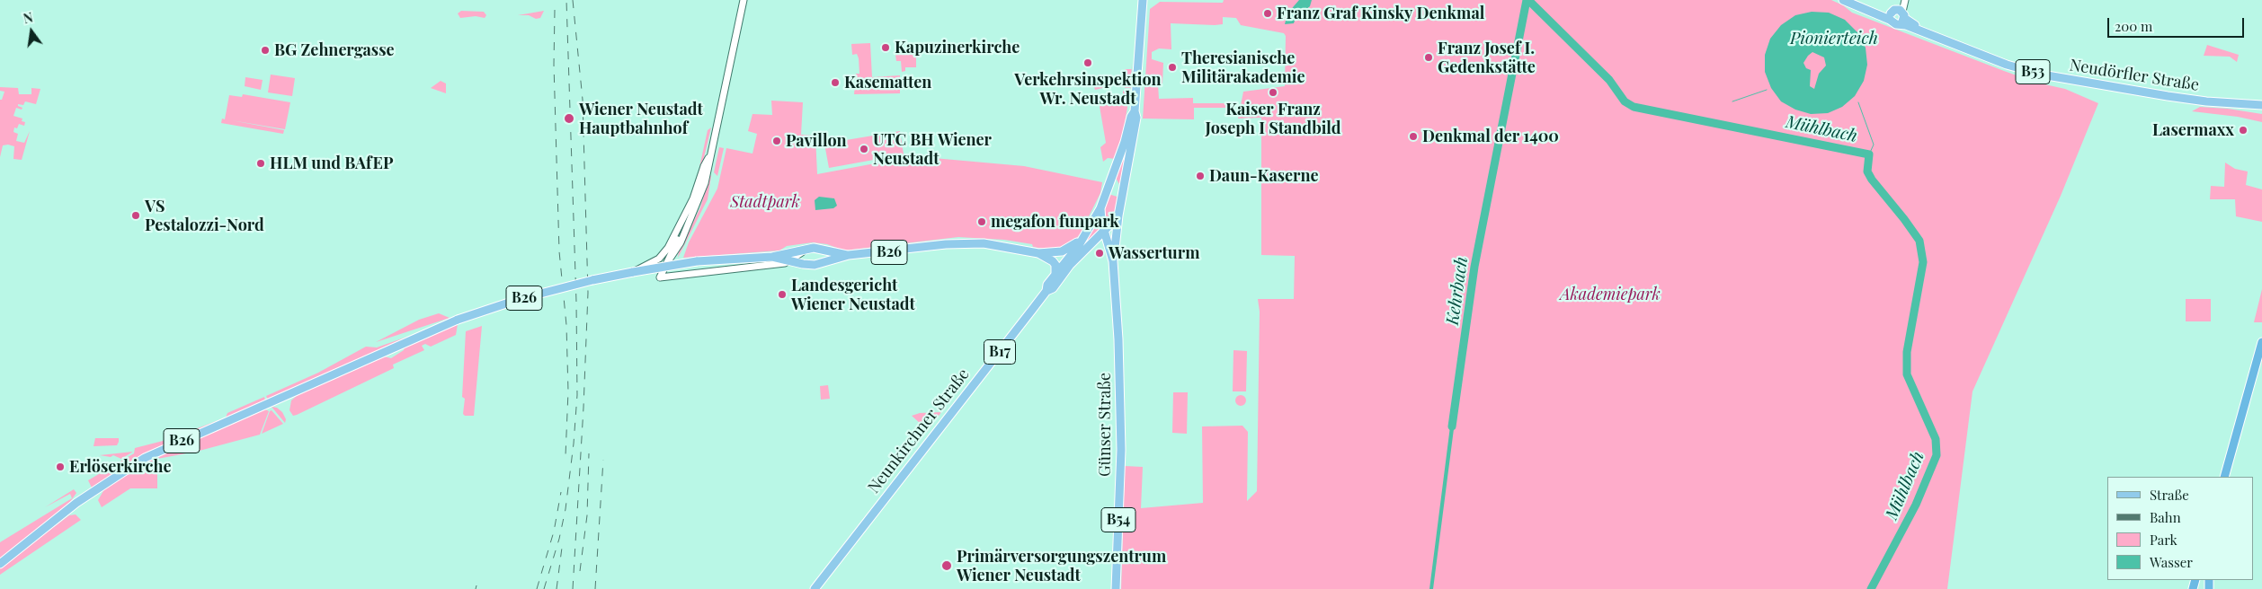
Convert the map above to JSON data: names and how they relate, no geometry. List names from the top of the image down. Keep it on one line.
{"streets":{"main road":["B53","Neudörfler Straße","B26","B17","Günser Straße","Neunkirchner Straße","B54"]},"crossings":[["B26","Neunkirchner Straße"],["B17","Neunkirchner Straße"],["B17","B54"],["Günser Straße","B54"]],"water":["Pionierteich","Mühlbach","Kehrbach"],"parks":["Stadtpark","Akademiepark"],"places":["Franz Graf Kinsky Denkmal","Kapuzinerkirche","BG Zehnergasse","Franz Josef I. Gedenkstätte","Verkehrsinspektion Wr. Neustadt","Theresianische Militärakademie","Kasematten","Kaiser Franz Joseph I Standbild","Wiener Neustadt Hauptbahnhof","Lasermaxx","Denkmal der 1400","Pavillon","UTC BH Wiener Neustadt","HLM und BAfEP","Daun-Kaserne","VS Pestalozzi-Nord","megafon funpark","Wasserturm","Landesgericht Wiener Neustadt","Erlöserkirche","Primärversorgungszentrum Wiener Neustadt"],"legend":["Straße","Bahn","Park","Wasser"],"scale_bar":"200 m","north":"top"}
